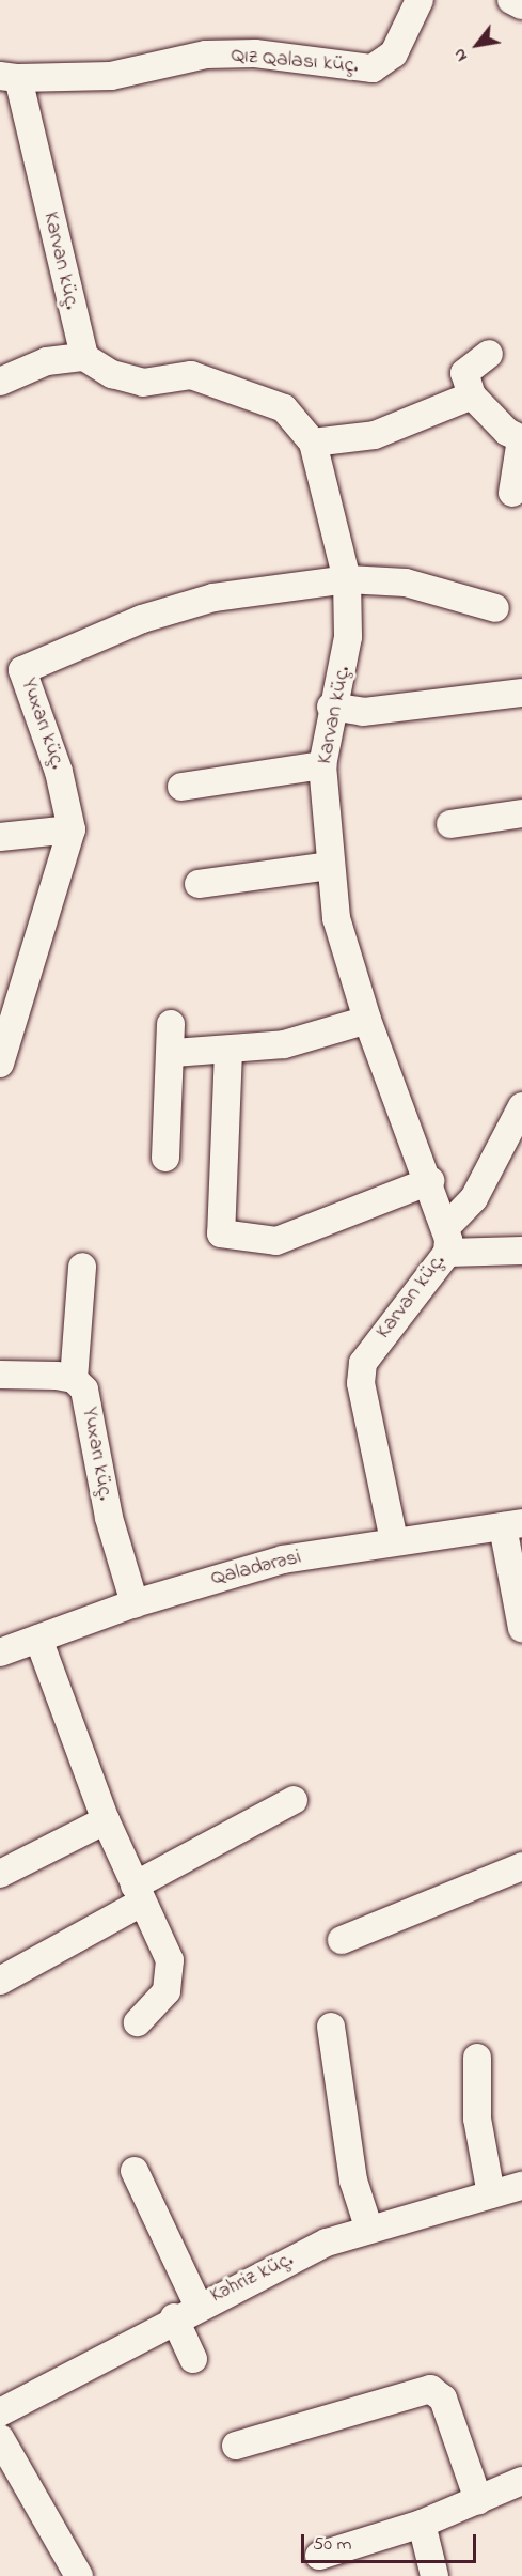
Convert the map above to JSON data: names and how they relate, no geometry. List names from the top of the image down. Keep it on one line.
{"streets":{"street":["Qız Qalası küç.","Karvan küç.","Yuxarı küç.","Qaladərəsi","Kəhriz küç."]},"crossings":[["Qız Qalası küç.","Karvan küç."],["Karvan küç.","Yuxarı küç."],["Karvan küç.","Qaladərəsi"],["Yuxarı küç.","Qaladərəsi"]],"scale_bar":"50 m","north":"bottom left"}
